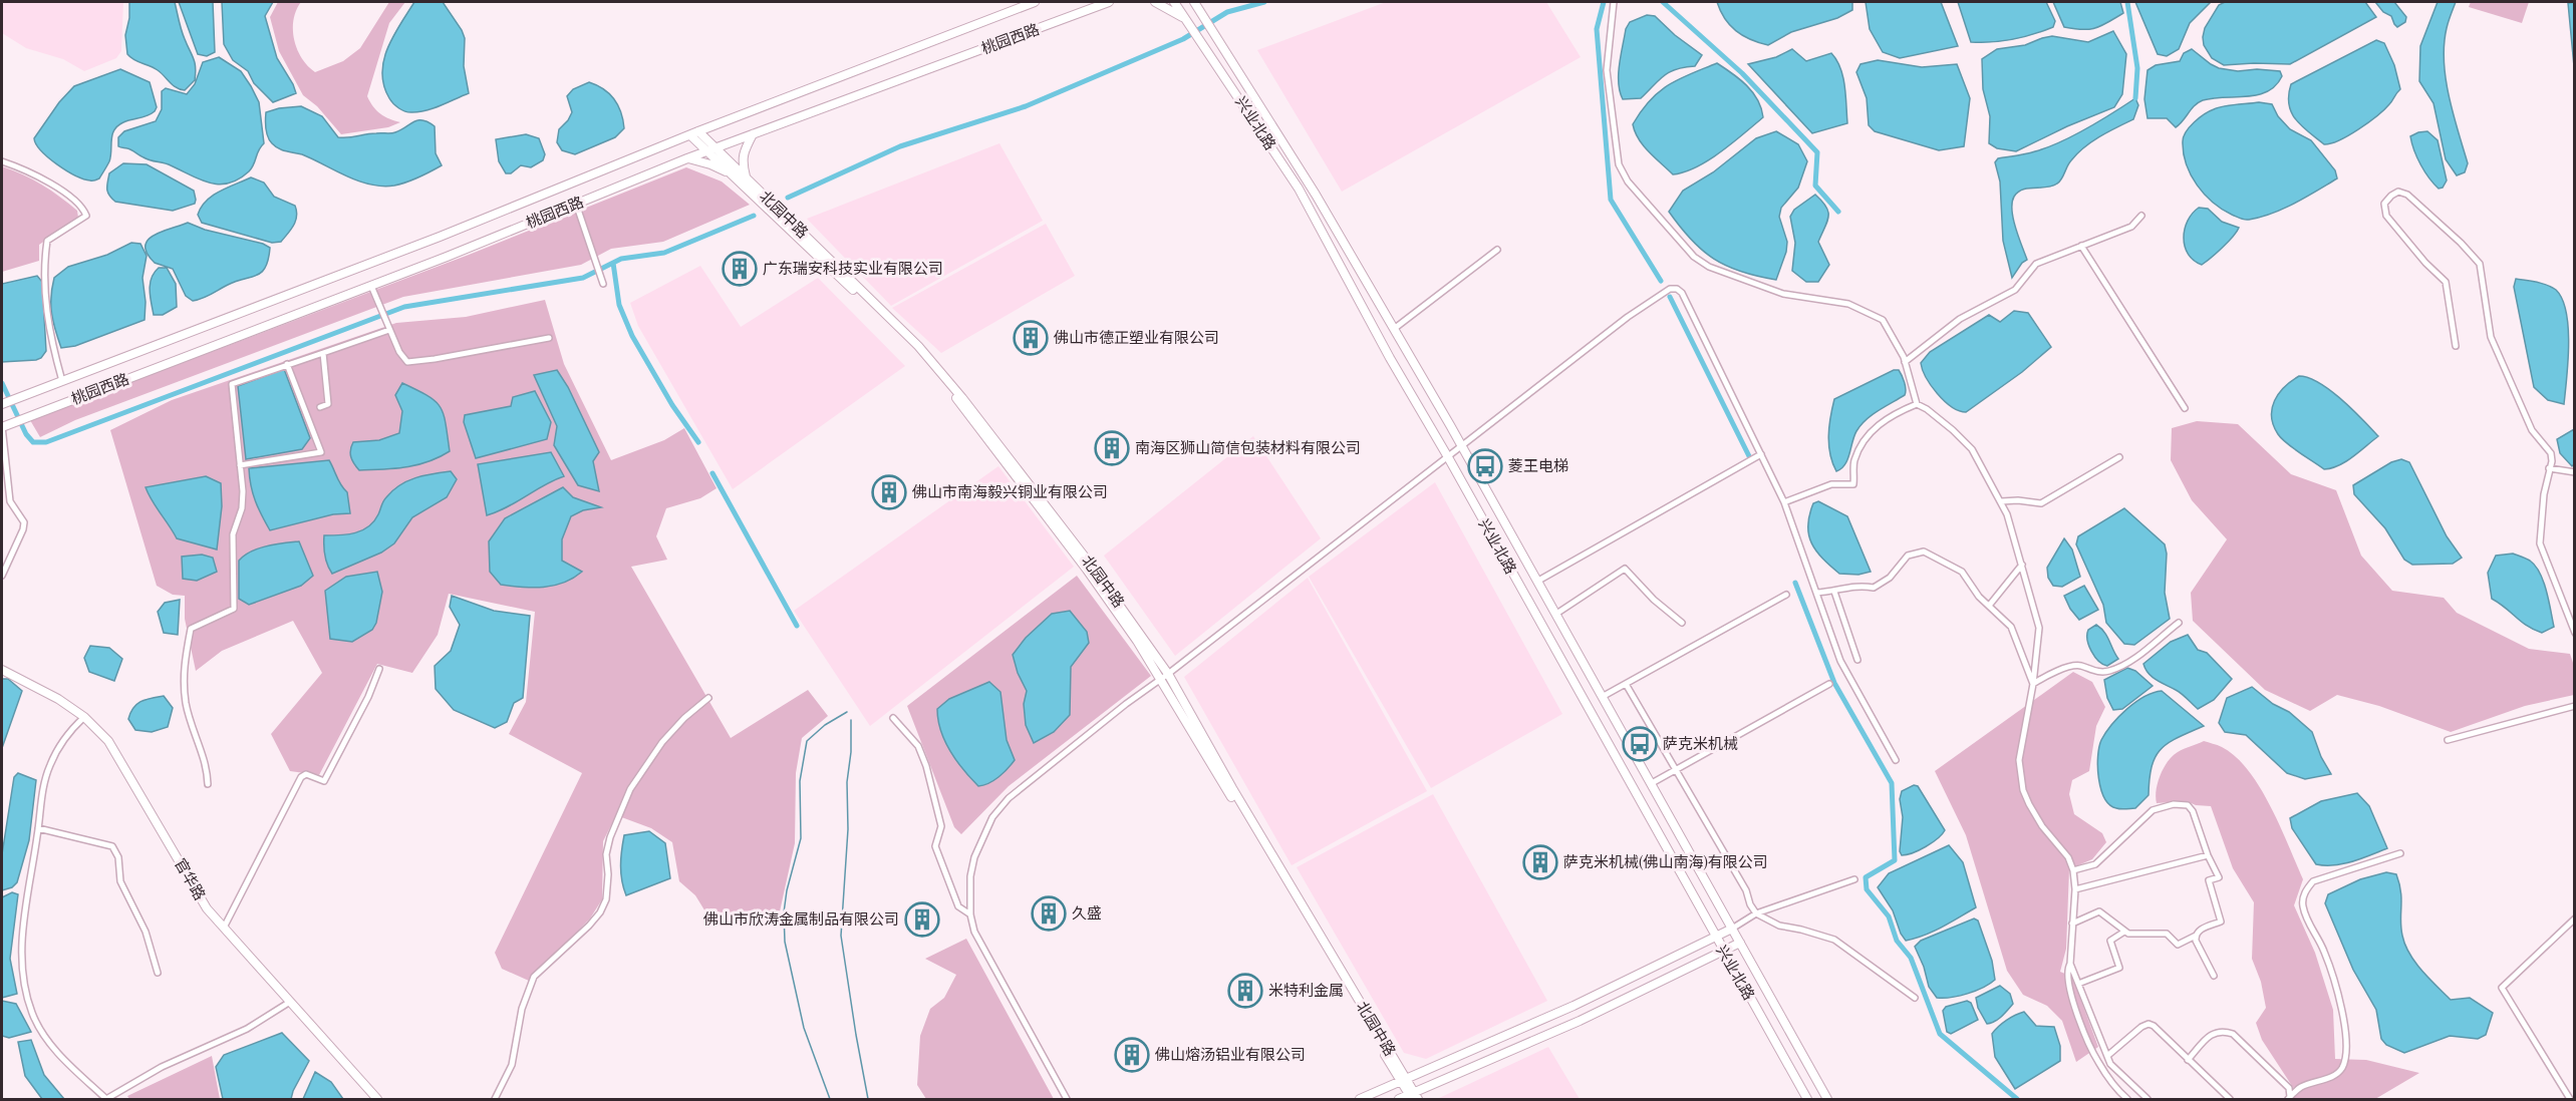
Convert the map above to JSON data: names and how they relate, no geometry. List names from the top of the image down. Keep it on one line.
{"streets":{"main road":["桃园西路","兴业北路","北园中路","官华路"]},"crossings":[["桃园西路","北园中路"]],"places":{"building":["广东瑞安科技实业有限公司","佛山市德正塑业有限公司","南海区狮山简信包装材料有限公司","佛山市南海毅兴铜业有限公司","萨克米机械(佛山南海)有限公司","久盛","佛山市欣涛金属制品有限公司","米特利金属","佛山熔汤铝业有限公司"],"bus stop":["菱王电梯","萨克米机械"]}}
